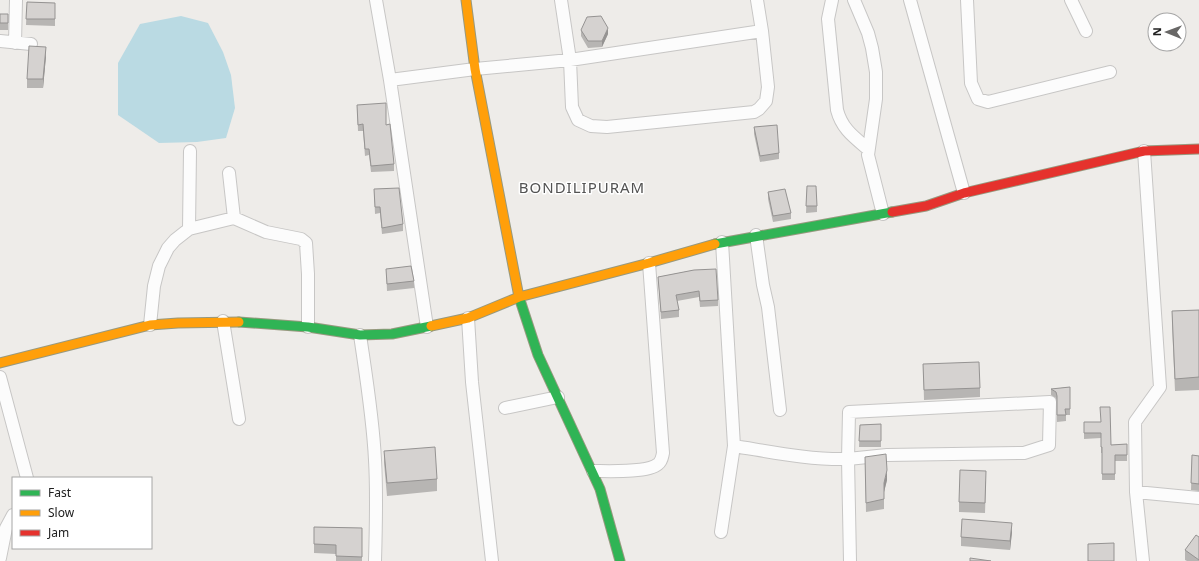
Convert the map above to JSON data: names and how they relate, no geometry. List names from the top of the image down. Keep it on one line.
{"districts":["BONDILIPURAM"],"legend":["Fast","Slow","Jam"],"north":"left"}
